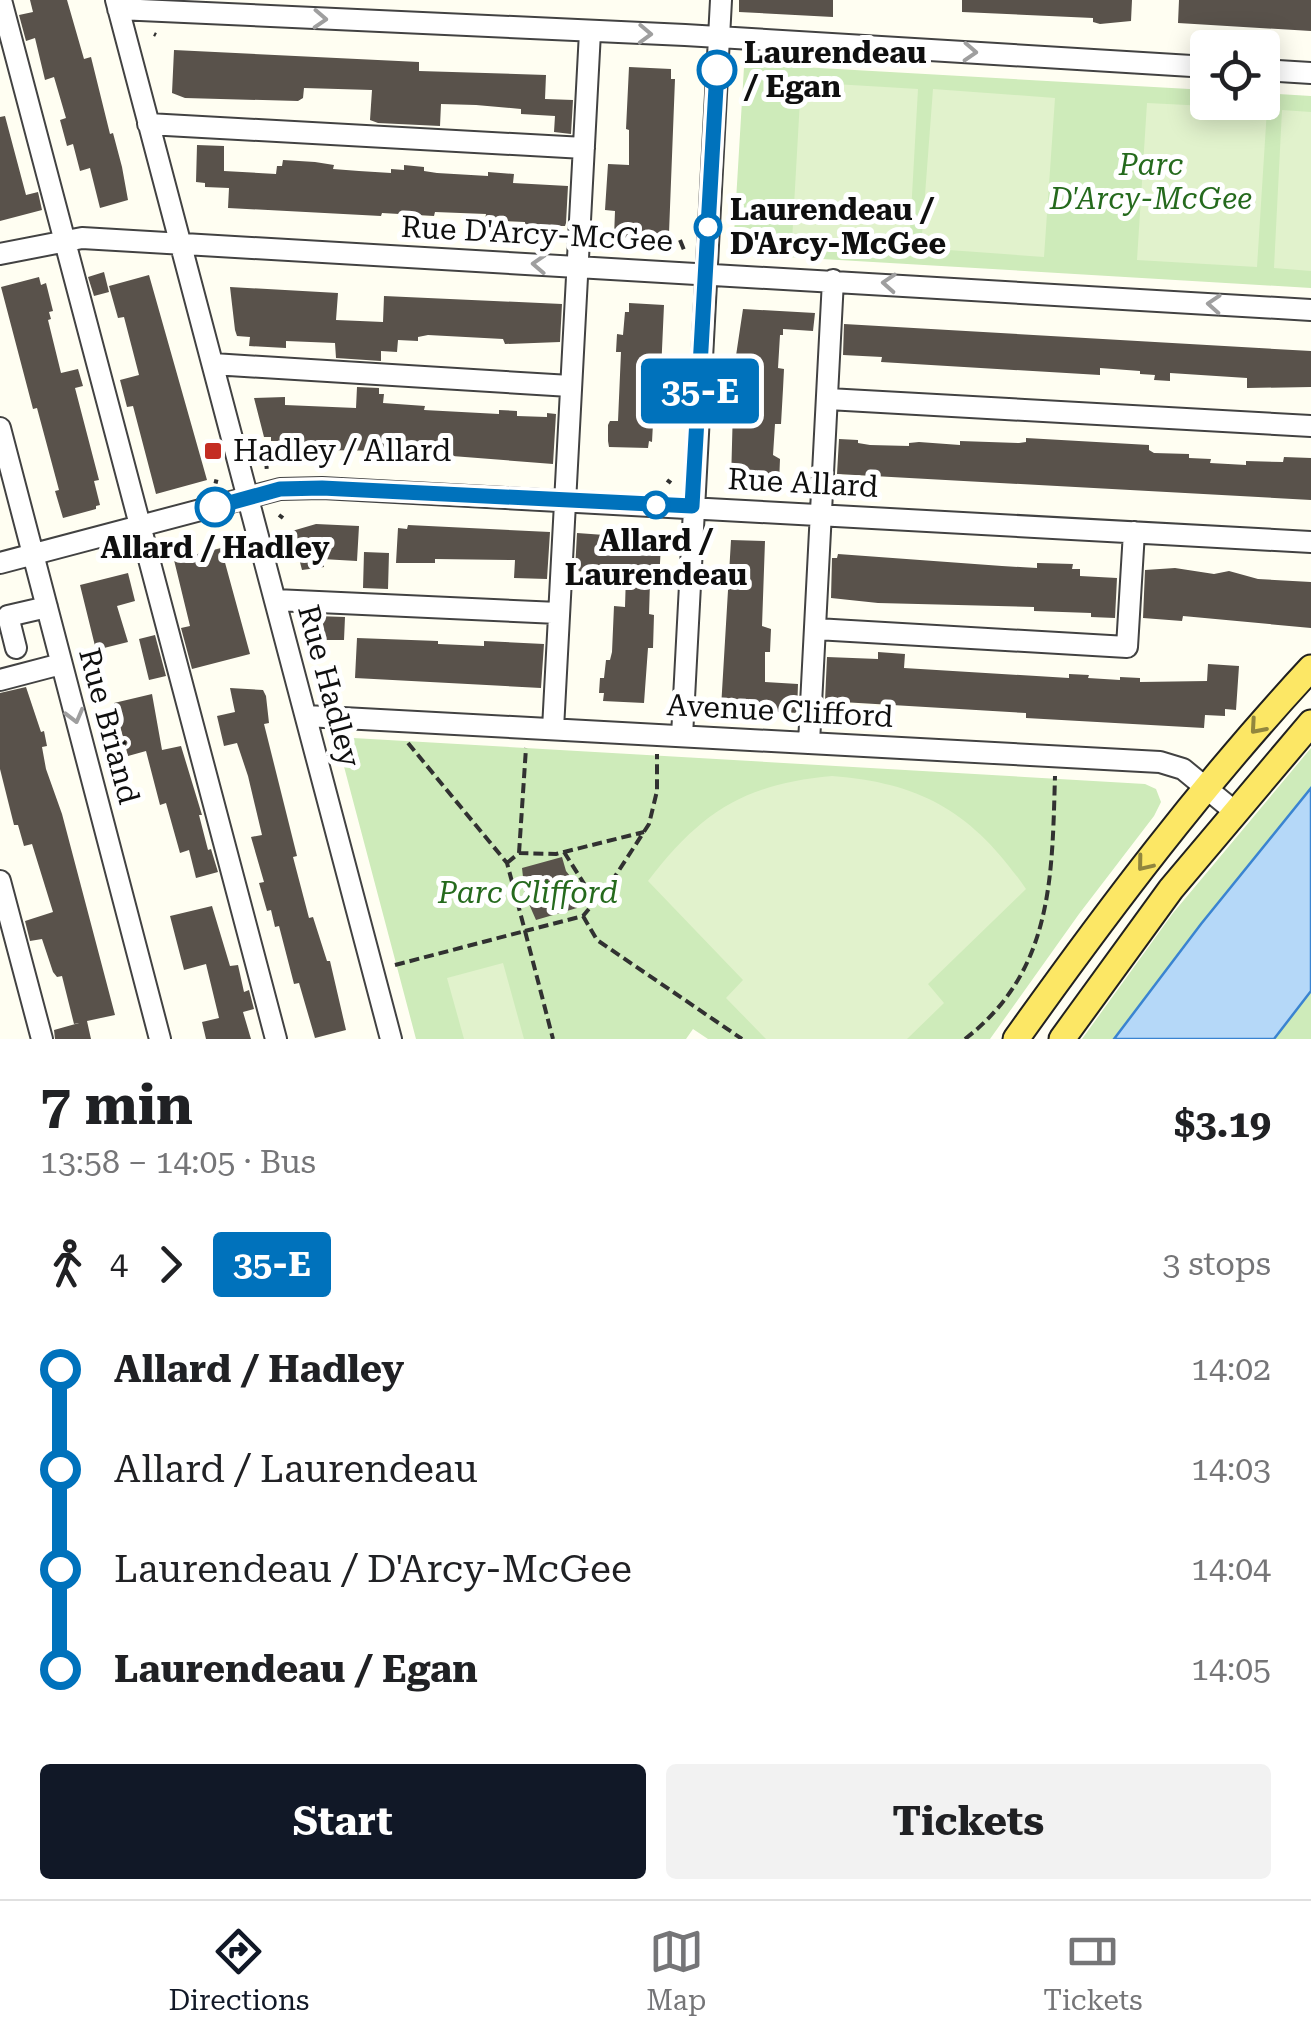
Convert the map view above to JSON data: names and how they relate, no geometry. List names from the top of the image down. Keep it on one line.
{"streets":{"street":["Rue D'Arcy-McGee","Rue Allard","Rue Hadley","Avenue Clifford","Rue Briand"]},"crossings":[["Rue D'Arcy-McGee","Rue Hadley"],["Rue Allard","Rue Hadley"],["Rue Allard","Rue Briand"],["Rue Hadley","Avenue Clifford"]],"parks":["Parc D'Arcy-McGee","Parc Clifford"],"places":{"other":["Laurendeau / Egan","Laurendeau / D'Arcy-McGee","Allard / Laurendeau","Allard / Hadley"],"transit":["Hadley / Allard"]},"lines":["bus line 35-E"],"page":{"on_map":"35-E","heading":["7 min","13:58 – 14:05 · Bus","$3.19"],"legs":["4","35-E","3 stops"],"list":[{"name":"Allard / Hadley","value":"14:02"},{"name":"Allard / Laurendeau","value":"14:03"},{"name":"Laurendeau / D'Arcy-McGee","value":"14:04"},{"name":"Laurendeau / Egan","value":"14:05"}],"buttons":["Start","Tickets"],"tabs":["Directions","Map","Tickets"]}}
